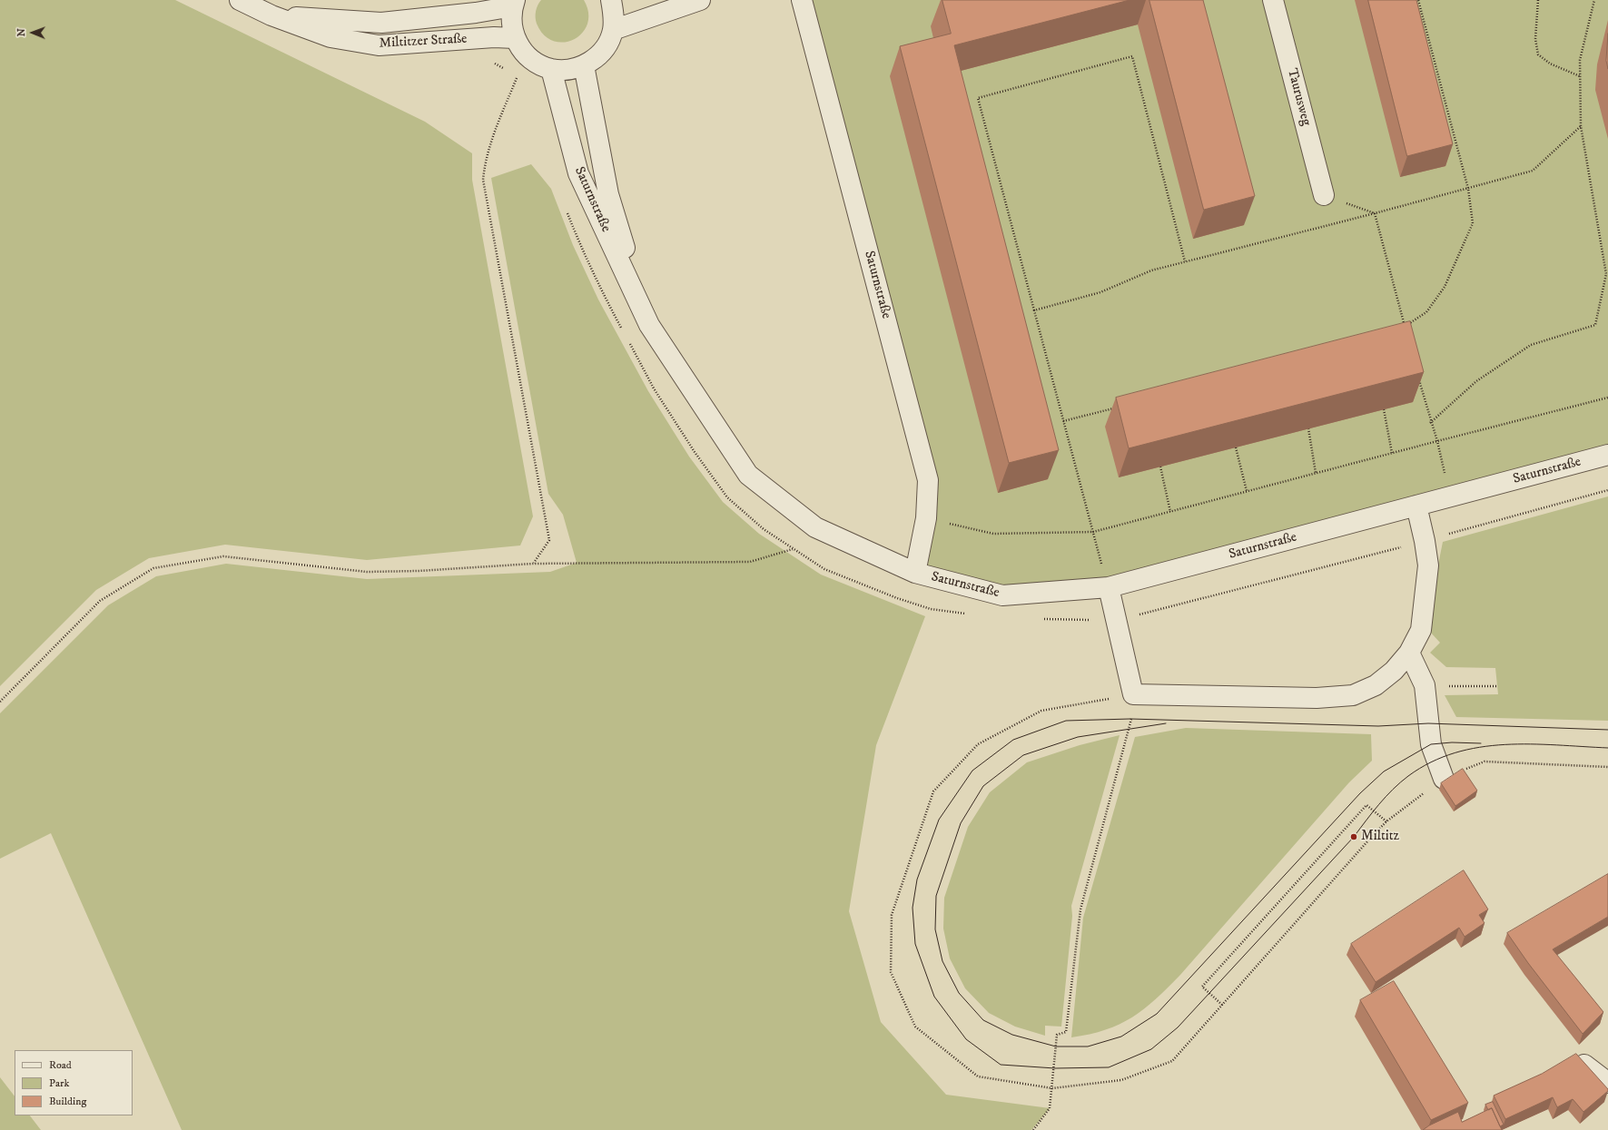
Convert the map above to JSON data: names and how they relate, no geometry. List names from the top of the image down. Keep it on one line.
{"streets":{"street":["Miltitzer Straße","Taurusweg","Saturnstraße"]},"places":["Miltitz"],"legend":["Road","Park","Building"],"north":"left"}
